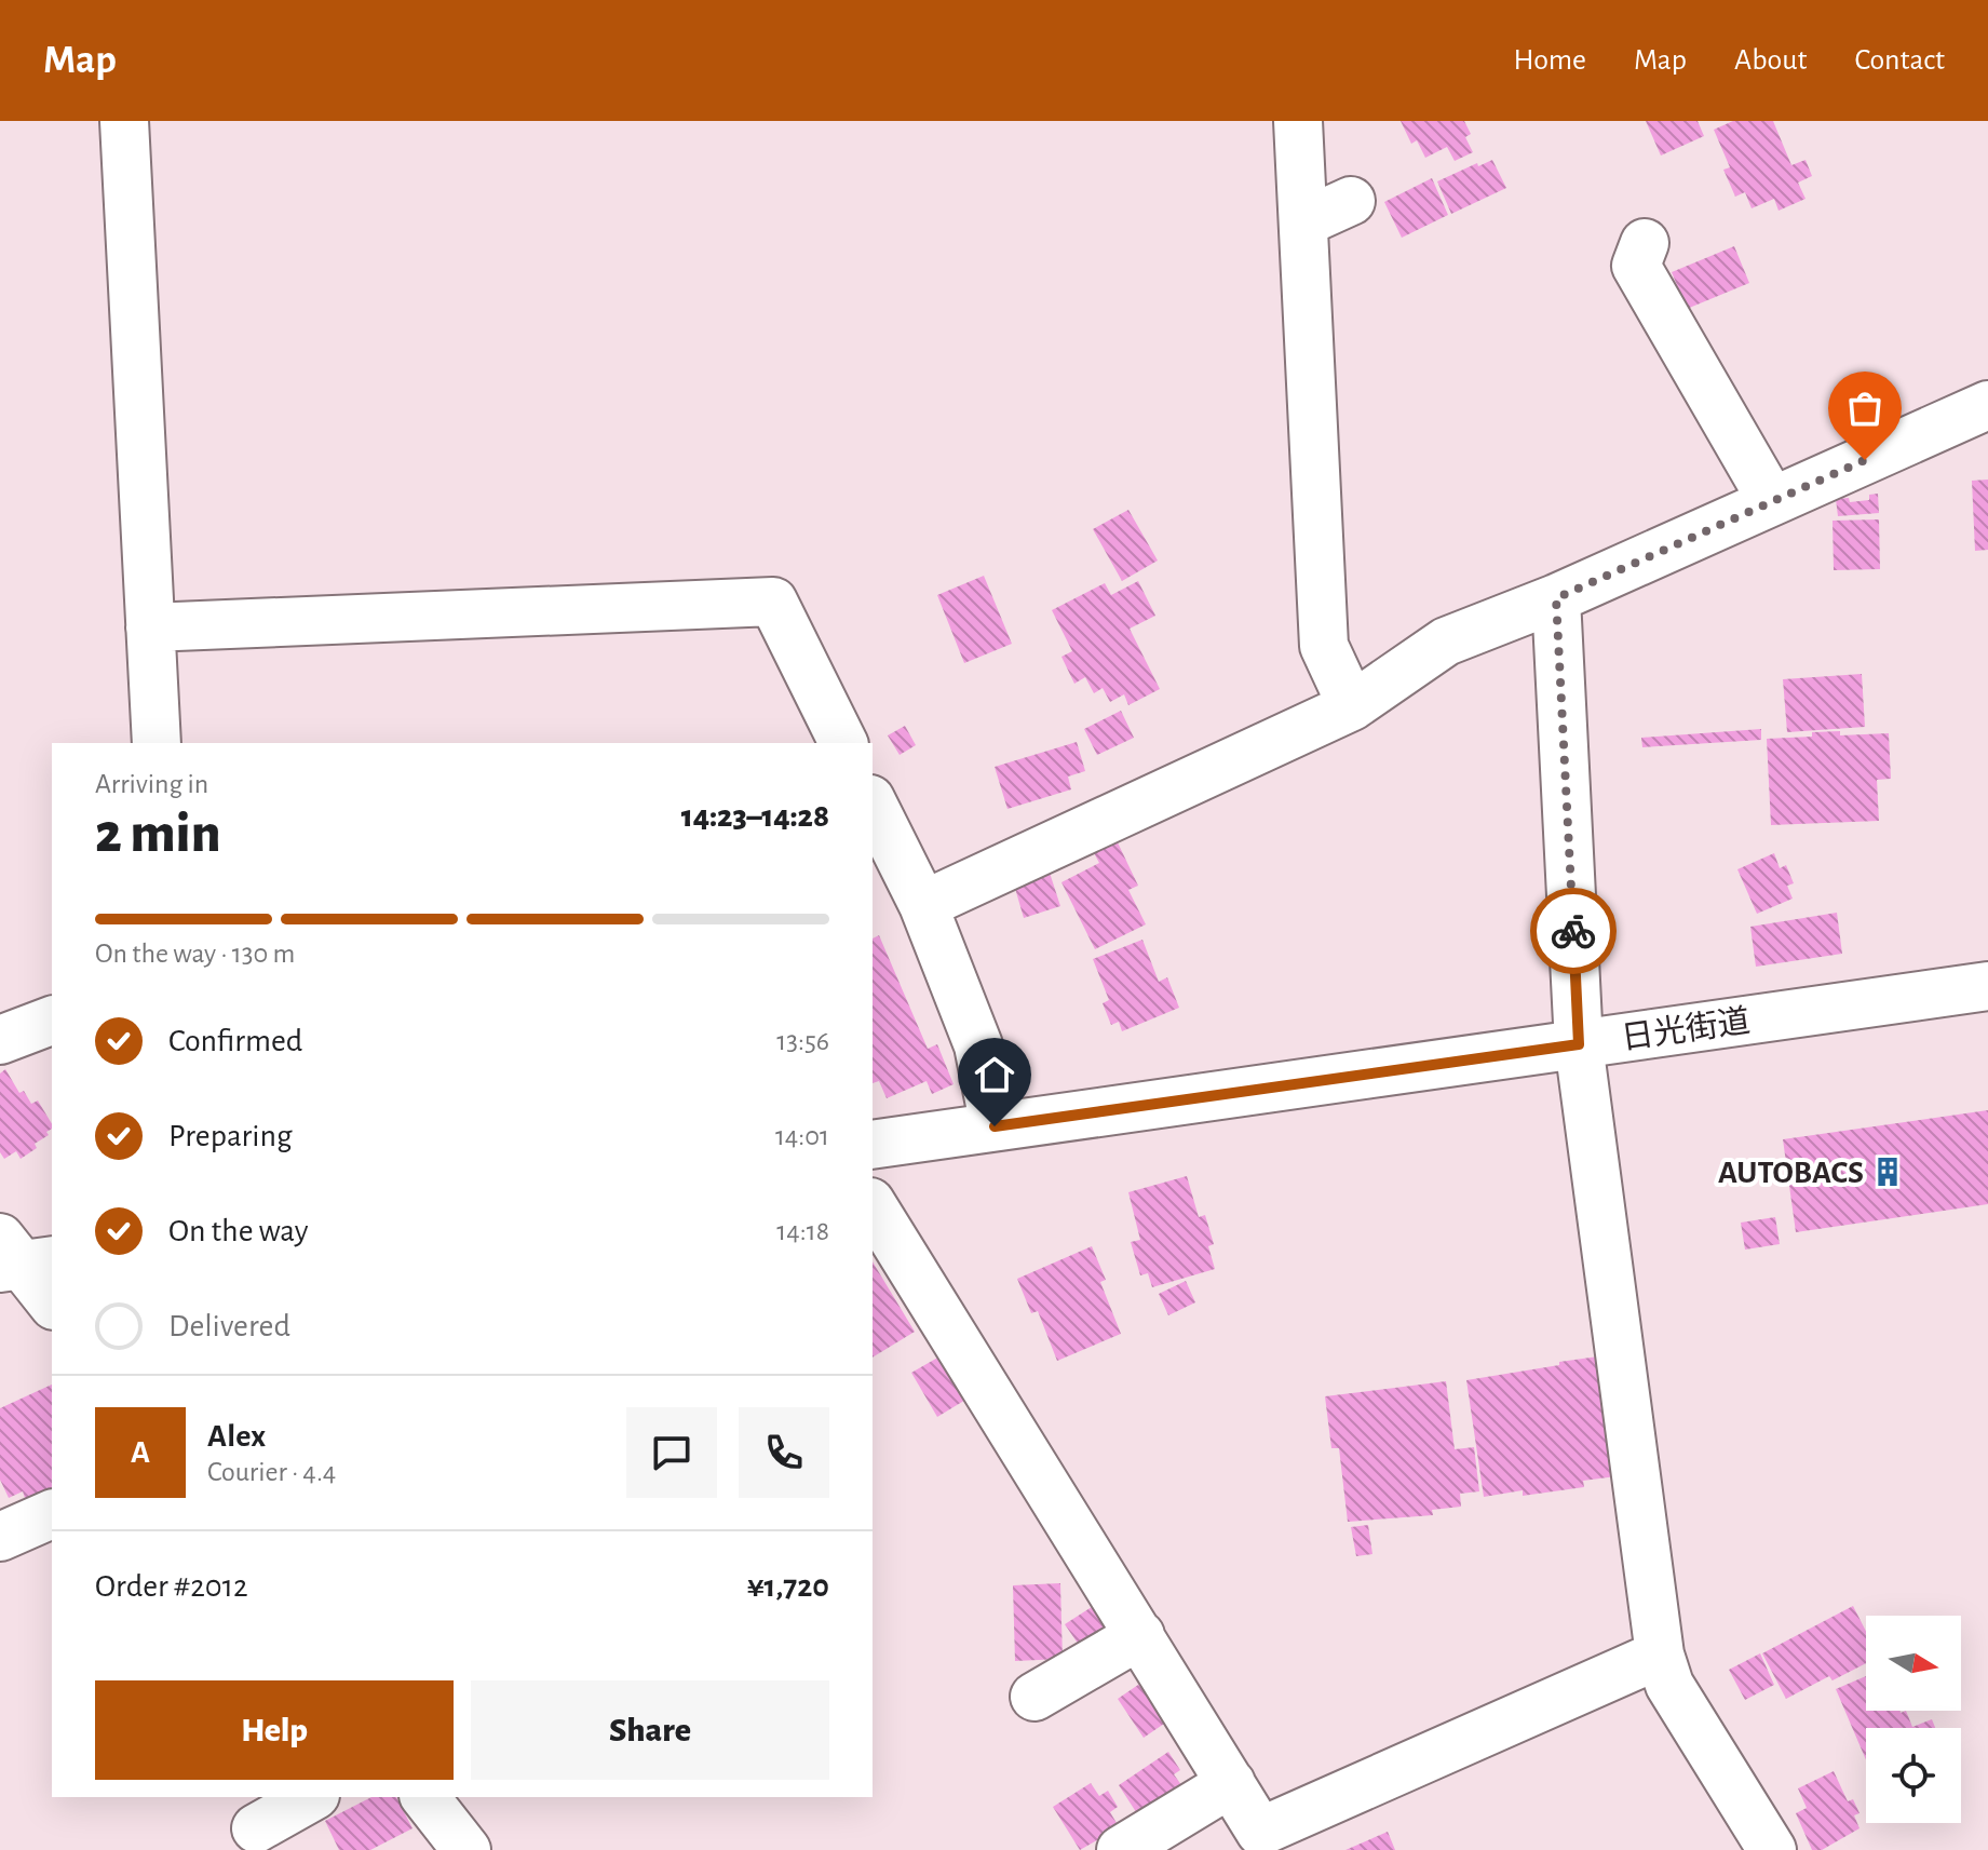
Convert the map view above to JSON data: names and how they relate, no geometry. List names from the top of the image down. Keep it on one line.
{"streets":{"main road":["日光街道"]},"places":{"building":["AUTOBACS"]},"north":"right","page":{"header":"Map","nav":["Home","Map","About","Contact"],"heading":["2 min","Arriving in","14:23–14:28"],"panel":["Alex","Courier · 4.4","Order #2012","¥1,720"],"bar":"On the way · 130 m","list":[["Confirmed","13:56"],["Preparing","14:01"],["On the way","14:18"],"Delivered"],"round":"A","buttons":["Help","Share"]}}
